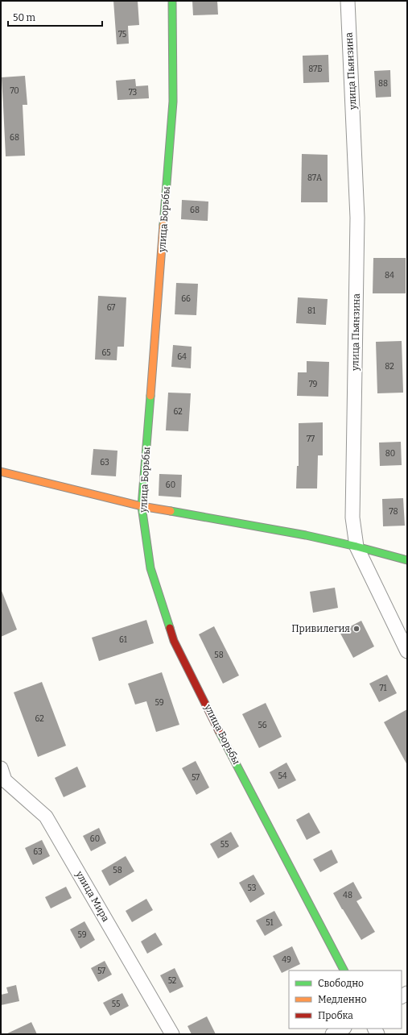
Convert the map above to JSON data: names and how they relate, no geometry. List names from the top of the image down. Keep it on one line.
{"streets":{"street":["улица Пьянзина","улица Борьбы","улица Мира"]},"places":["Привилегия"],"house_numbers":["75","87Б","88","70","73","68","87А","68","84","66","67","81","65","64","82","79","62","77","80","63","60","78","61","58","71","59","62","56","54","57","60","55","63","58","53","48","51","59","49","57","52","55"],"legend":["Свободно","Медленно","Пробка"],"scale_bar":"50 m"}
